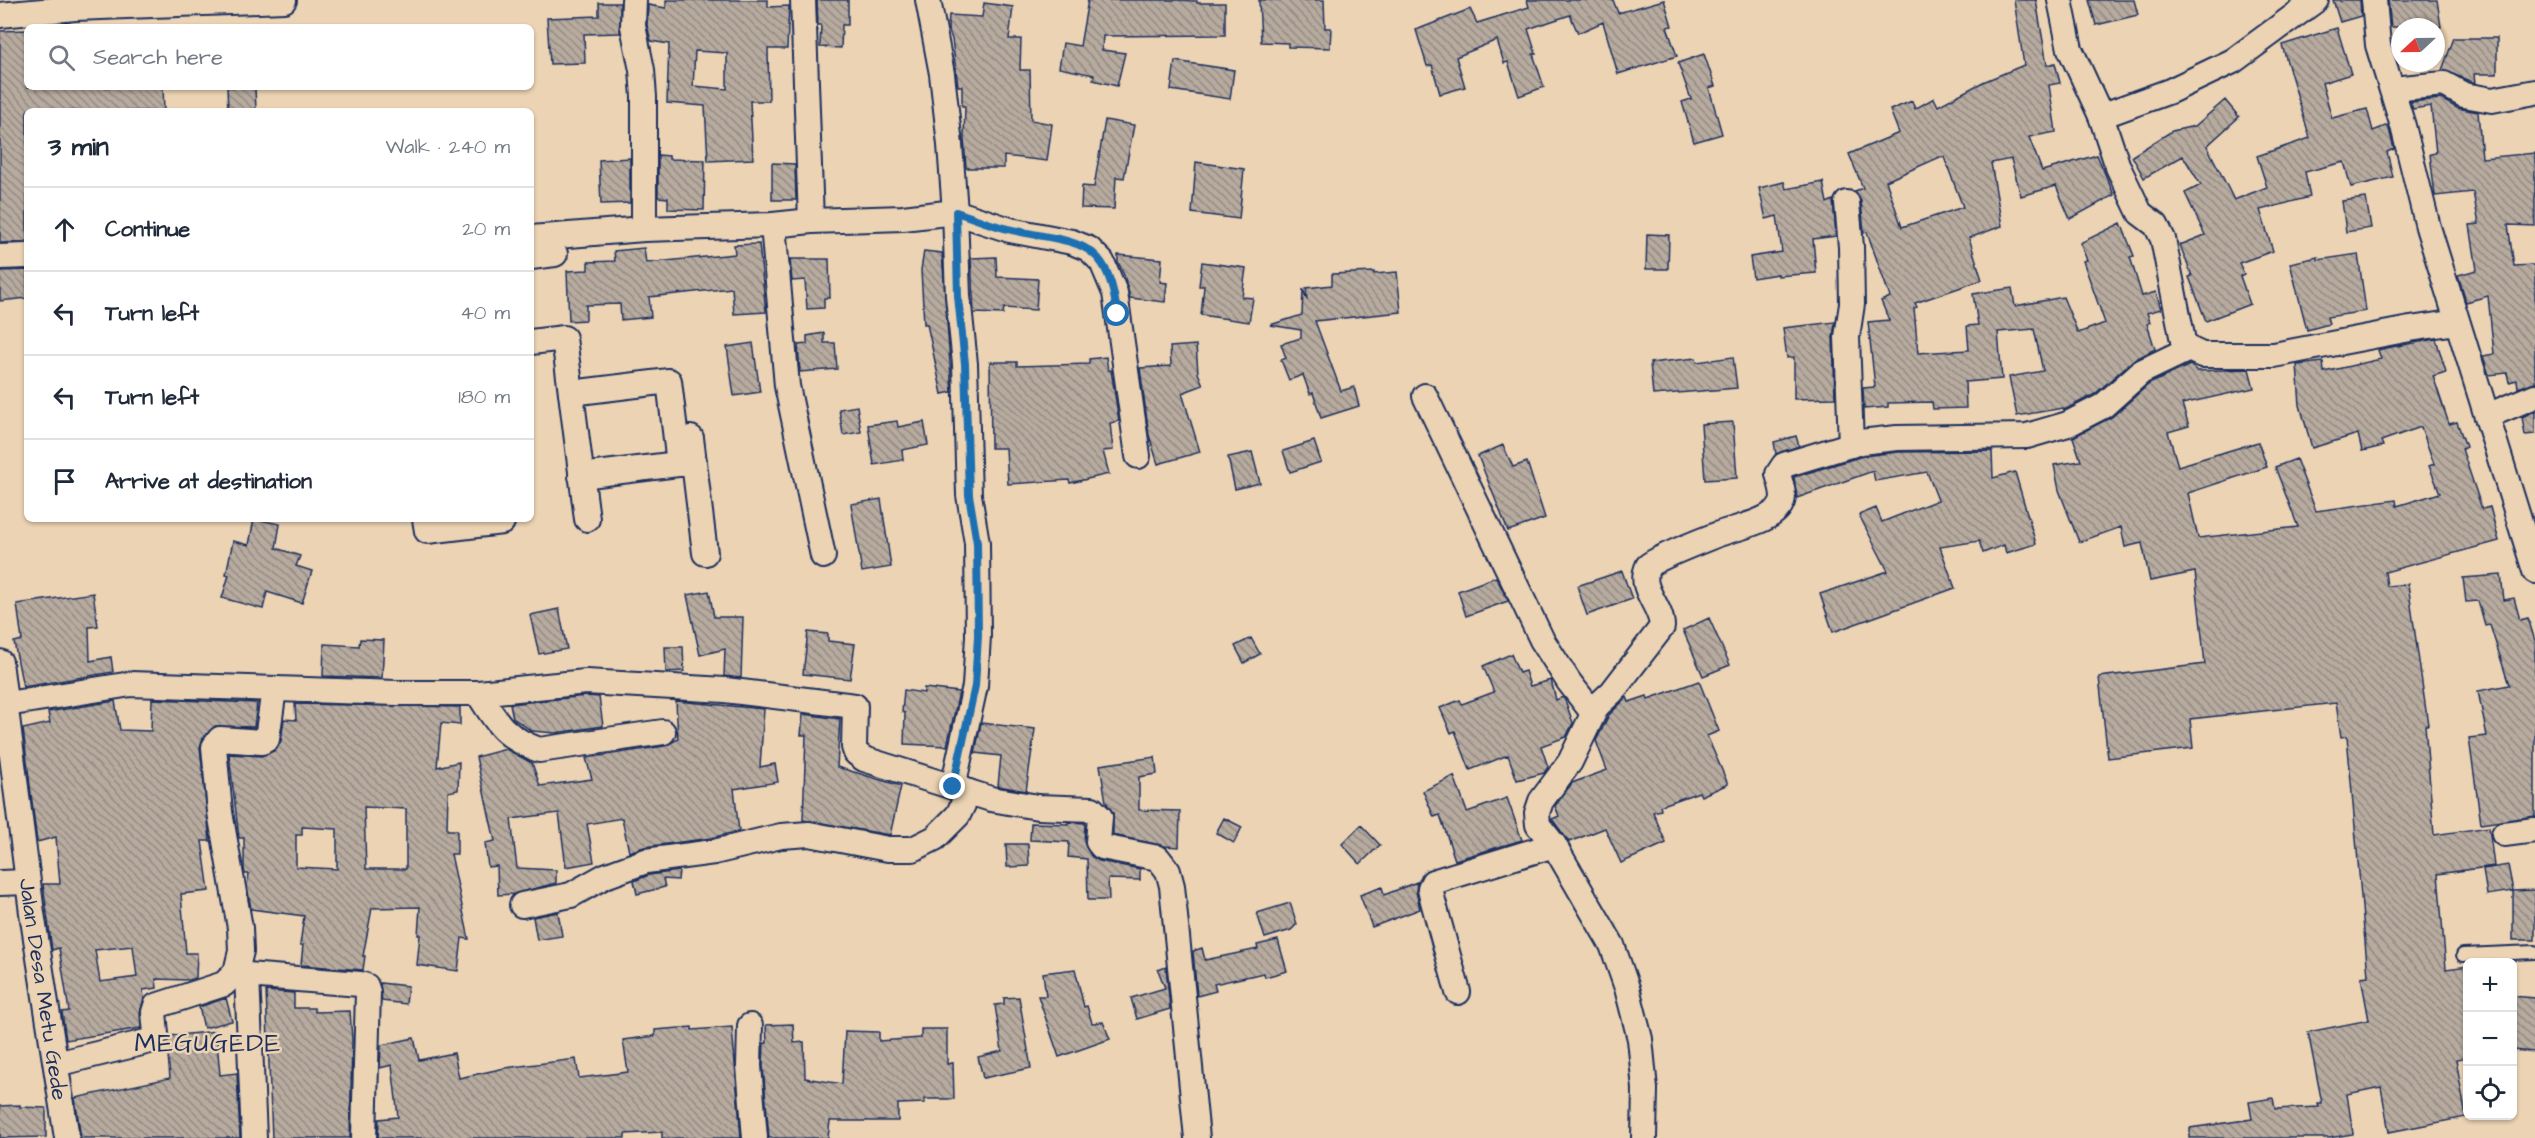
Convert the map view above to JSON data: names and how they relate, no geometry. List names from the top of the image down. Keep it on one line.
{"streets":{"street":["Jalan Desa Metu Gede"]},"districts":["MEGUGEDE"],"north":"left","page":{"search":"Search here","heading":["3 min","Walk · 240 m"],"list":[["Continue","20 m"],["Turn left","40 m"],["Turn left","180 m"],"Arrive at destination"],"map_buttons":["+","−"]}}
